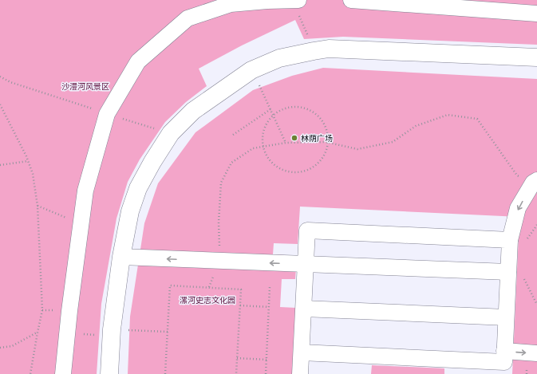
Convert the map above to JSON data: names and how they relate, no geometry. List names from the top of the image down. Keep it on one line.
{"parks":["沙澧河风景区","漯河史志文化园"],"places":["林荫广场"]}
